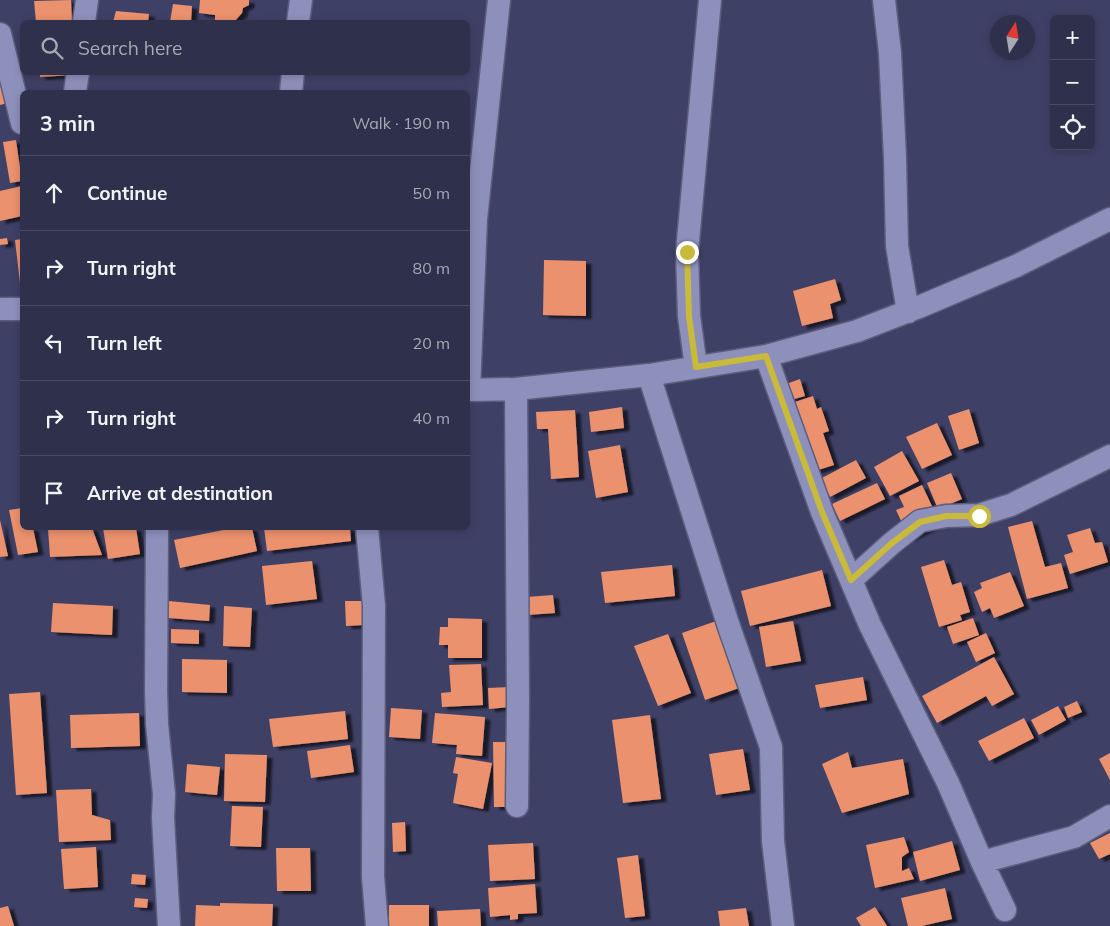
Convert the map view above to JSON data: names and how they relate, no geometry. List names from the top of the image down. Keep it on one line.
{"north":"top","page":{"map_buttons":["+","−"],"search":"Search here","heading":["3 min","Walk · 190 m"],"list":[["Continue","50 m"],["Turn right","80 m"],["Turn left","20 m"],["Turn right","40 m"],"Arrive at destination"]}}
